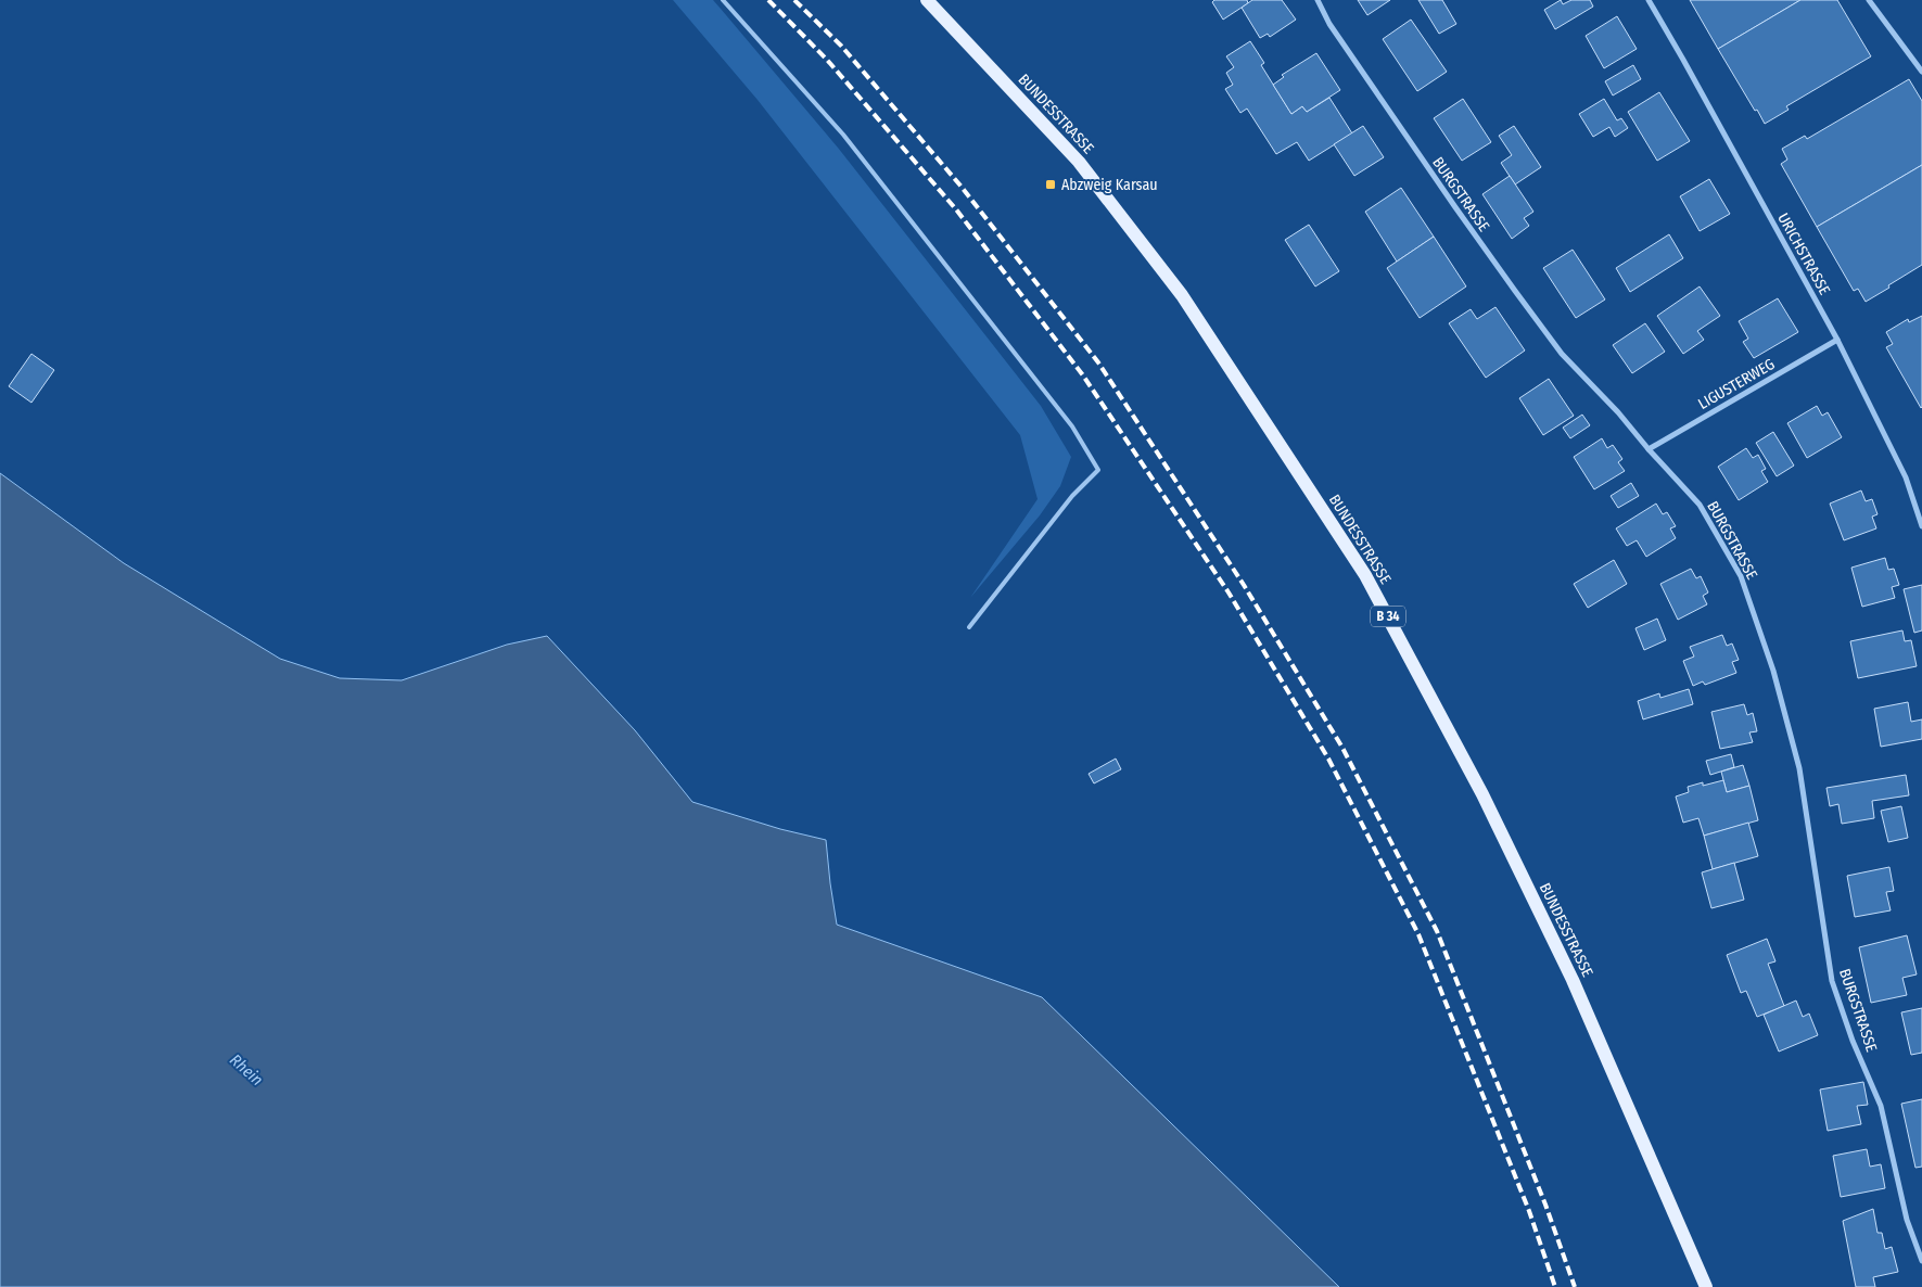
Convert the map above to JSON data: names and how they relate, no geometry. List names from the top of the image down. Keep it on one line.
{"streets":{"main road":["BUNDESSTRASSE","B 34"],"street":["BURGSTRASSE","URICHSTRASSE","LIGUSTERWEG"]},"crossings":[["BURGSTRASSE","LIGUSTERWEG"],["URICHSTRASSE","LIGUSTERWEG"]],"water":["Rhein"],"places":{"transit":["Abzweig Karsau"]}}
